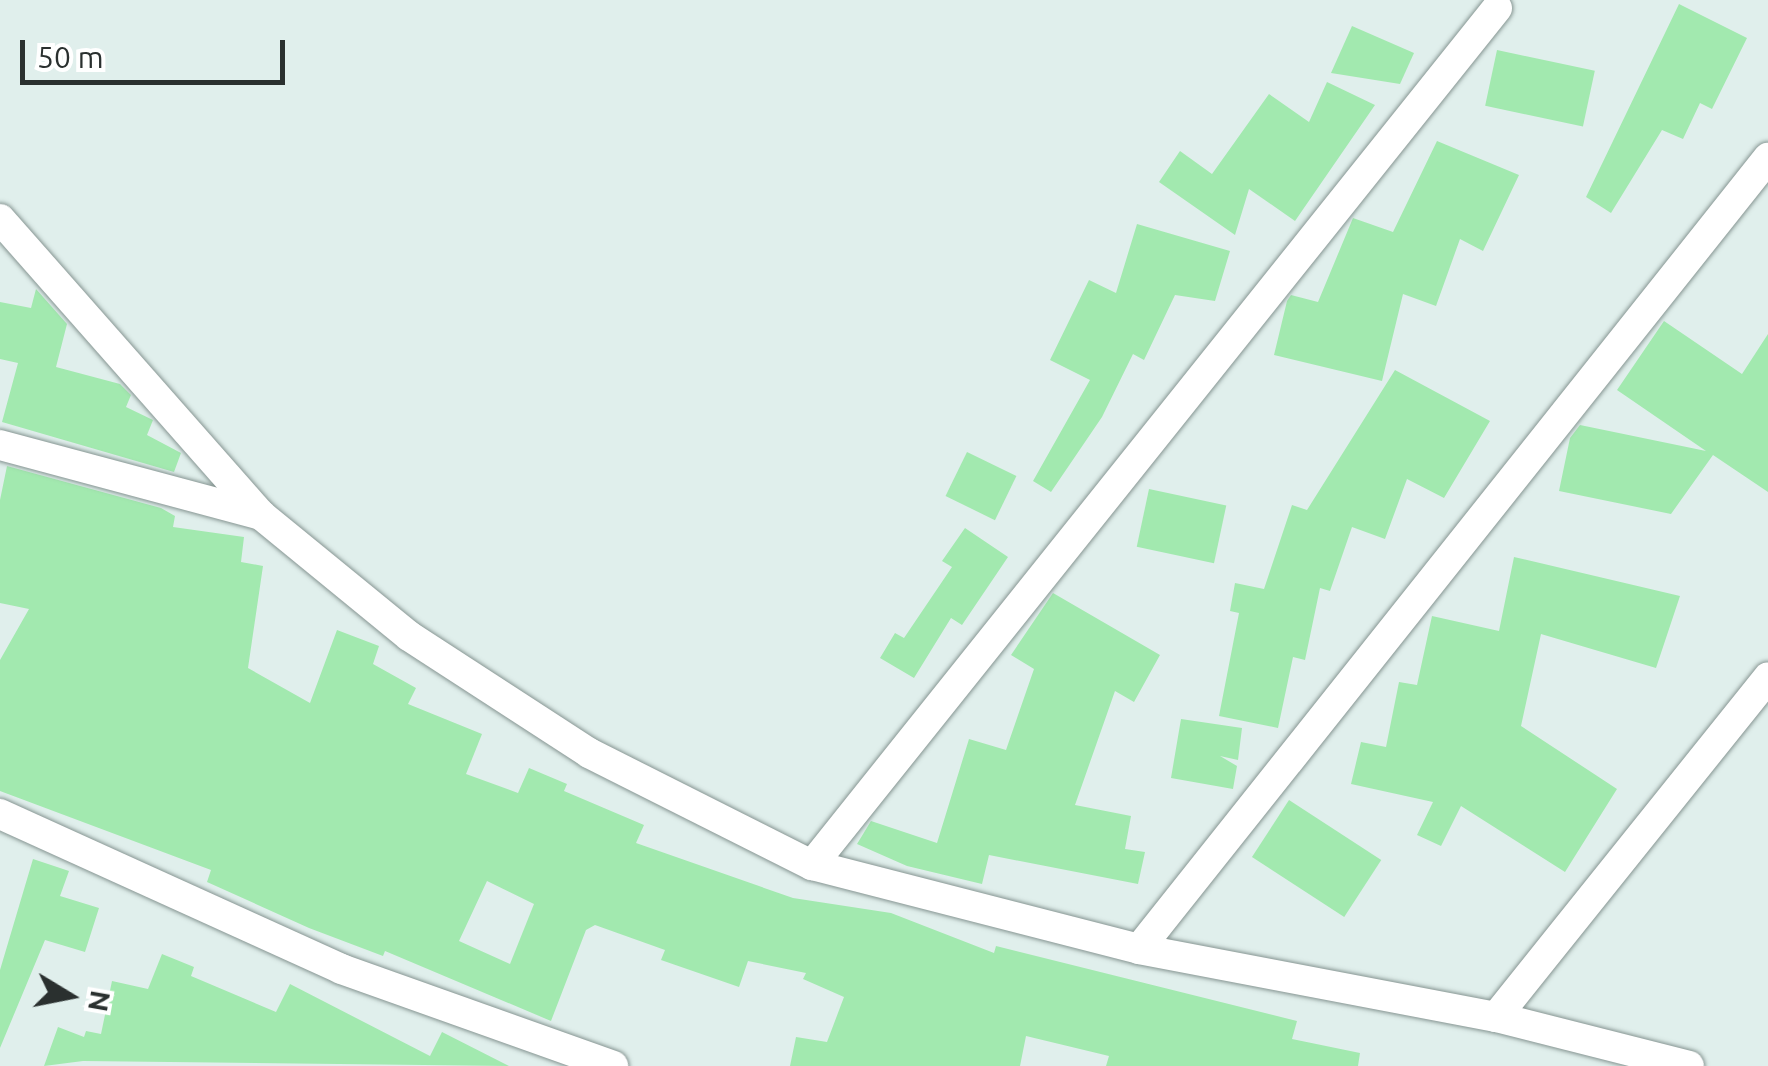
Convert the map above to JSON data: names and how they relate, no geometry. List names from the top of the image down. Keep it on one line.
{"scale_bar":"50 m","north":"right"}
